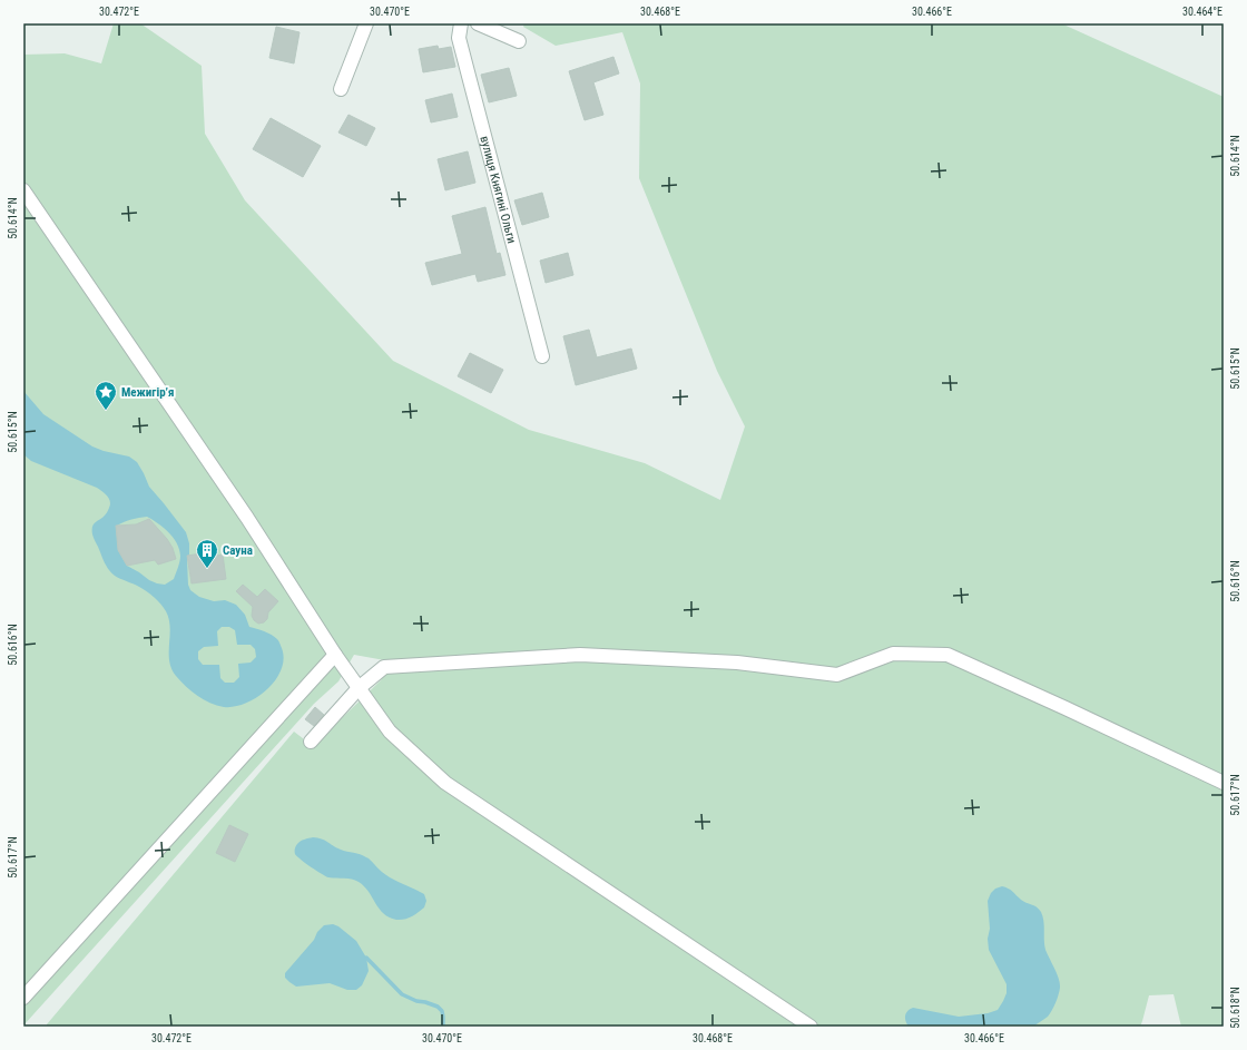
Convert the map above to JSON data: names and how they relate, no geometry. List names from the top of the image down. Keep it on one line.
{"streets":{"street":["вулиця Княгині Ольги"]},"places":{"place":["Межигір’я"],"building":["Сауна"]},"coordinates":["30.472°E","30.470°E","30.468°E","30.466°E","30.464°E","50.614°N","50.615°N","50.616°N","50.617°N","50.618°N"]}
